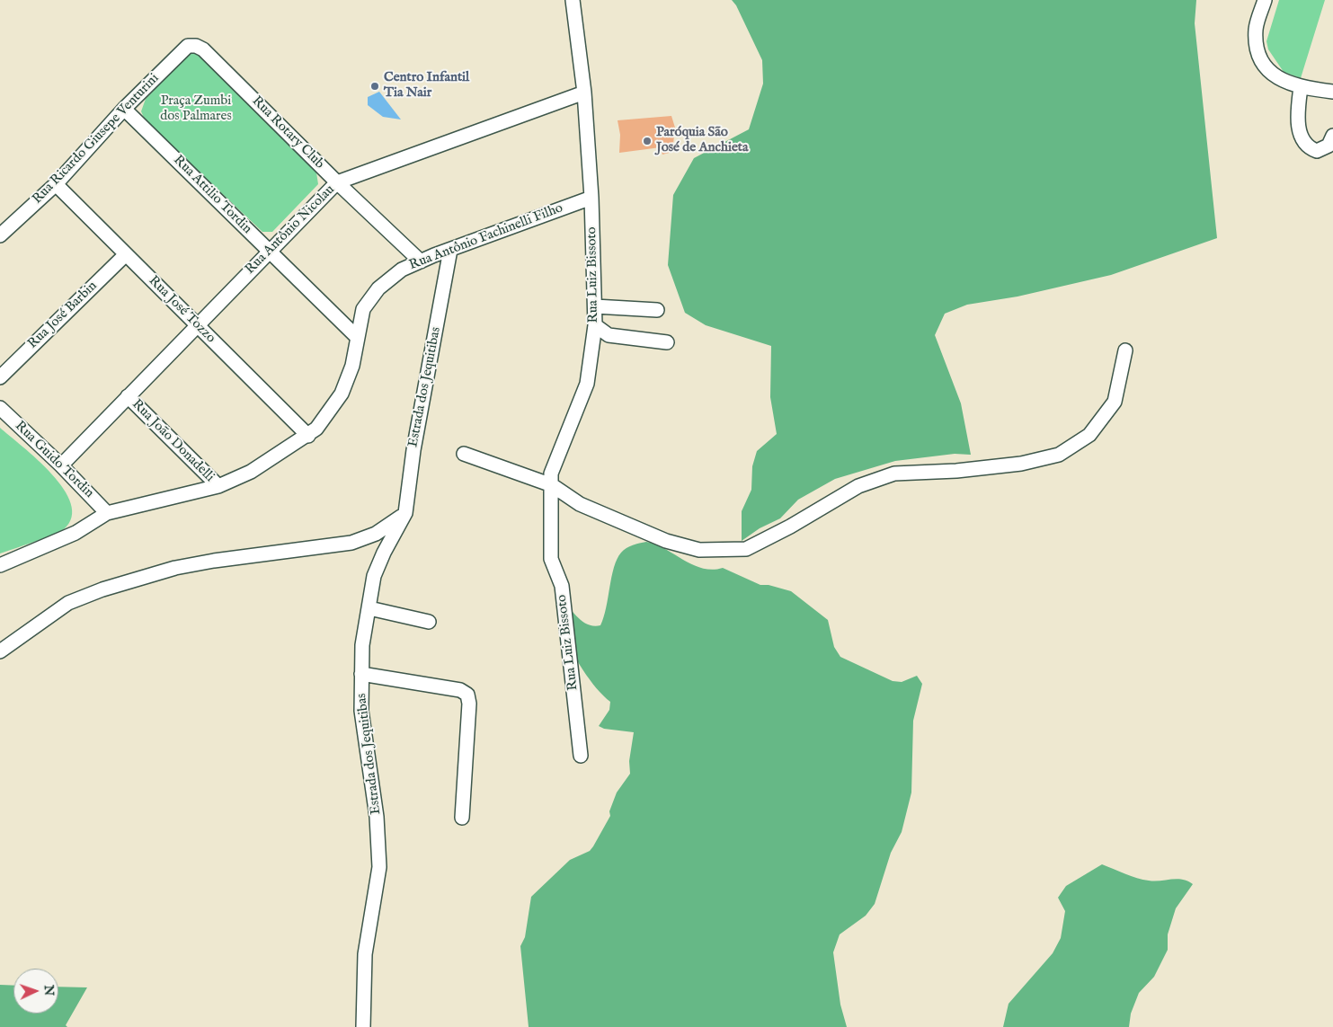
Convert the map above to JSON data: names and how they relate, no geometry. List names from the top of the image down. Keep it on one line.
{"streets":{"street":["Rua Rotary Club","Rua Ricardo Giusepe Venturini","Rua Attilio Tordin","Rua Antônio Nicolau","Rua Antônio Fachinelli Filho","Rua Luiz Bissoto","Rua José Tozzo","Rua José Barbin","Estrada dos Jequitibas","Rua João Donadelli","Rua Guido Tordin"]},"crossings":[["Rua Rotary Club","Rua Ricardo Giusepe Venturini"],["Rua Rotary Club","Rua Antônio Nicolau"],["Rua Rotary Club","Rua Antônio Fachinelli Filho"],["Rua Ricardo Giusepe Venturini","Rua Attilio Tordin"],["Rua Ricardo Giusepe Venturini","Rua José Tozzo"],["Rua Attilio Tordin","Rua Antônio Nicolau"],["Rua Attilio Tordin","Rua Antônio Fachinelli Filho"],["Rua Antônio Nicolau","Rua Luiz Bissoto"],["Rua Antônio Nicolau","Rua José Tozzo"],["Rua Antônio Nicolau","Rua João Donadelli"],["Rua Antônio Nicolau","Rua Guido Tordin"],["Rua Antônio Fachinelli Filho","Rua Luiz Bissoto"],["Rua Antônio Fachinelli Filho","Rua José Tozzo"],["Rua Antônio Fachinelli Filho","Estrada dos Jequitibas"],["Rua Antônio Fachinelli Filho","Rua João Donadelli"],["Rua Antônio Fachinelli Filho","Rua Guido Tordin"],["Rua José Tozzo","Rua José Barbin"]],"parks":["Praça Zumbi dos Palmares"],"places":["Centro Infantil Tia Nair","Paróquia São José de Anchieta"],"north":"right"}
